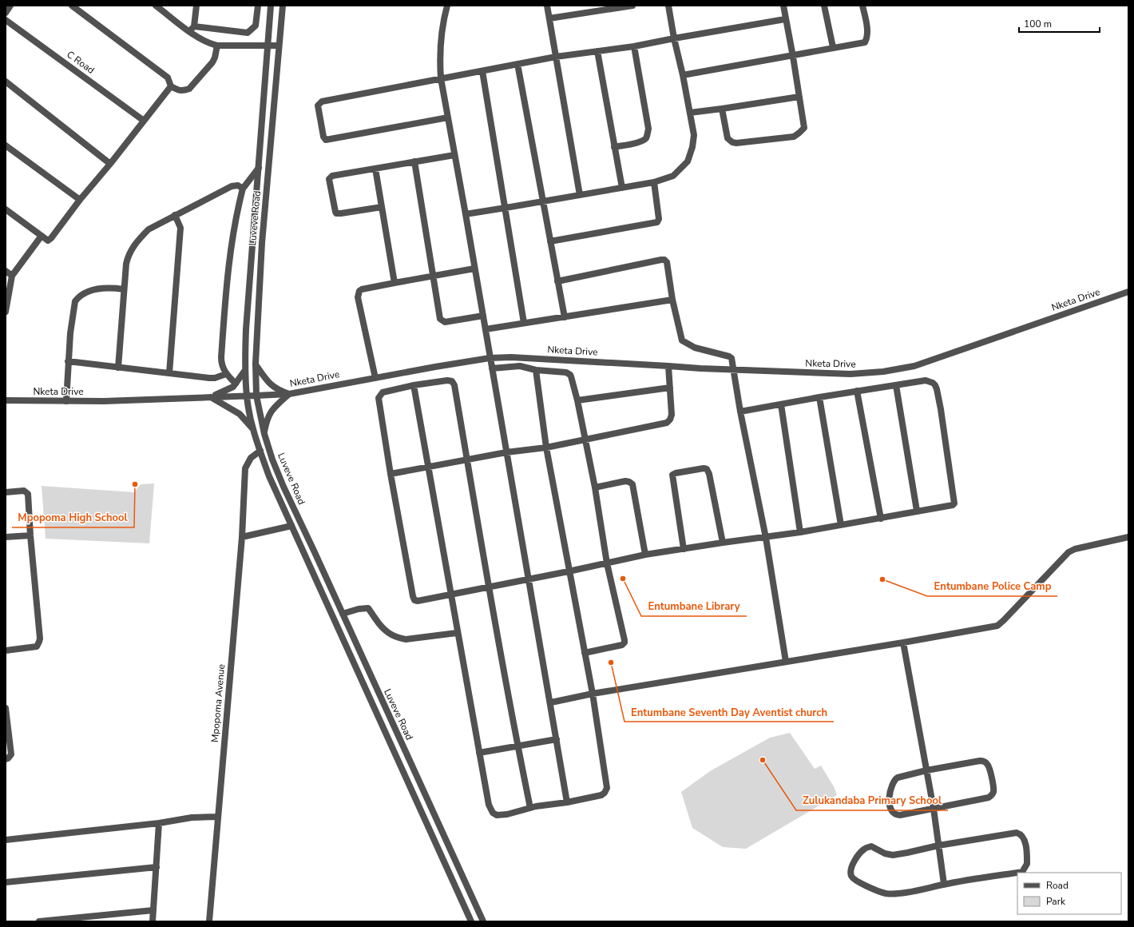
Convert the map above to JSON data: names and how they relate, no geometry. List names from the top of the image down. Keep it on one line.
{"streets":{"street":["C Road","Luveve Road","Nketa Drive","Mpopoma Avenue"]},"crossings":[["Luveve Road","Nketa Drive"],["Luveve Road","Mpopoma Avenue"]],"places":["Mpopoma High School","Entumbane Library","Entumbane Police Camp","Entumbane Seventh Day Aventist church","Zulukandaba Primary School"],"legend":["Road","Park"],"scale_bar":"100 m"}
